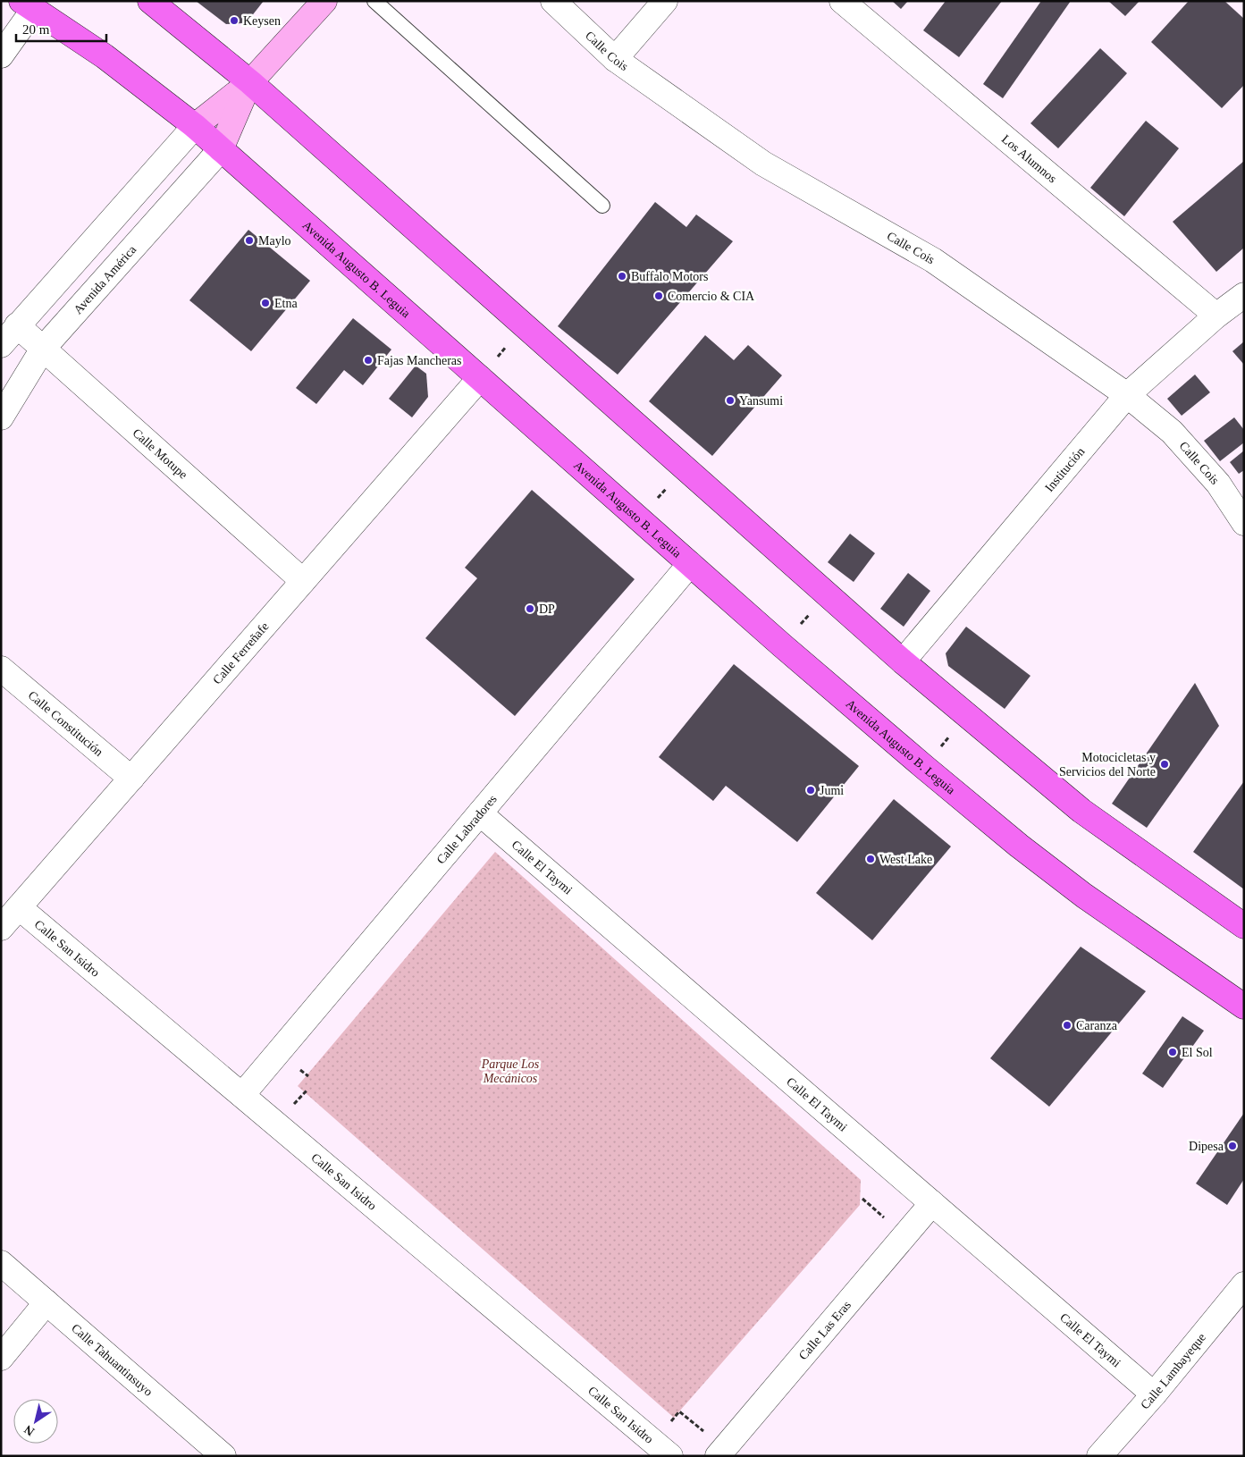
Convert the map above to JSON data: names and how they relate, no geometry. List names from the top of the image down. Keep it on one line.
{"streets":{"main road":["Avenida Augusto B. Leguia"],"street":["Calle Cois","Los Alumnos","Avenida América","Calle Motupe","Institución","Calle Ferreñafe","Calle Constitución","Calle Labradores","Calle El Taymi","Calle San Isidro","Calle Las Eras","Calle Tahuantinsuyo","Calle Lambayeque"]},"crossings":[["Calle Cois","Institución"],["Los Alumnos","Institución"],["Avenida Augusto B. Leguia","Avenida América"],["Avenida Augusto B. Leguia","Calle Ferreñafe"],["Avenida Augusto B. Leguia","Calle Labradores"],["Avenida América","Calle Motupe"],["Calle Motupe","Calle Ferreñafe"],["Calle Ferreñafe","Calle Constitución"],["Calle Ferreñafe","Calle San Isidro"],["Calle Labradores","Calle El Taymi"],["Calle Labradores","Calle San Isidro"],["Calle El Taymi","Calle Las Eras"],["Calle El Taymi","Calle Lambayeque"]],"parks":["Parque Los Mecánicos"],"places":["Keysen","Maylo","Buffalo Motors","Comercio & CIA","Etna","Fajas Mancheras","Yansumi","DP","Motocicletas y Servicios del Norte","Jumi","West Lake","Caranza","El Sol","Dipesa"],"scale_bar":"20 m","north":"bottom left"}
